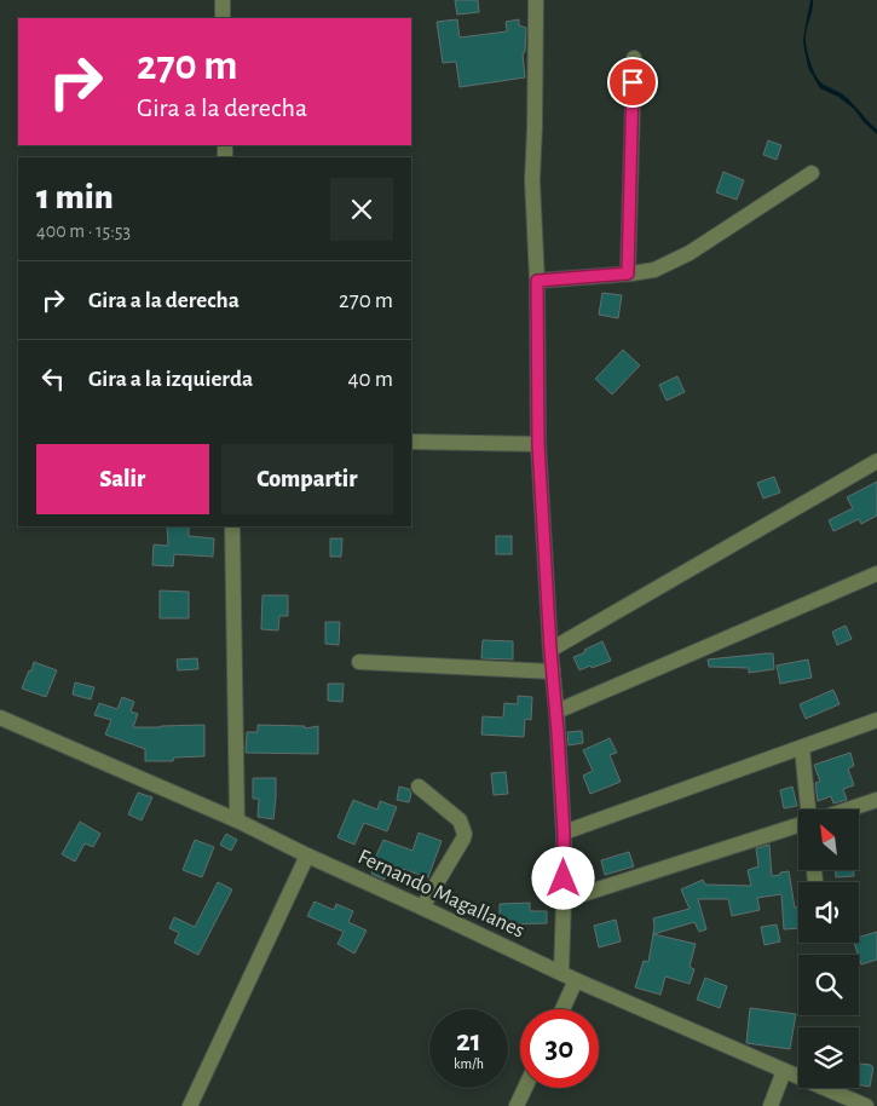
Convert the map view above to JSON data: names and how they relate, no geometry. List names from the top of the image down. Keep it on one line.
{"streets":{"street":["Fernando Magallanes"]},"north":"top left","page":{"turn":["270 m","Gira a la derecha"],"heading":["1 min","400 m · 15:53"],"list":[{"name":"Gira a la derecha","value":"270 m"},{"name":"Gira a la izquierda","value":"40 m"}],"buttons":["Salir","Compartir"],"speed":"21 km/h","limit":"30"}}
